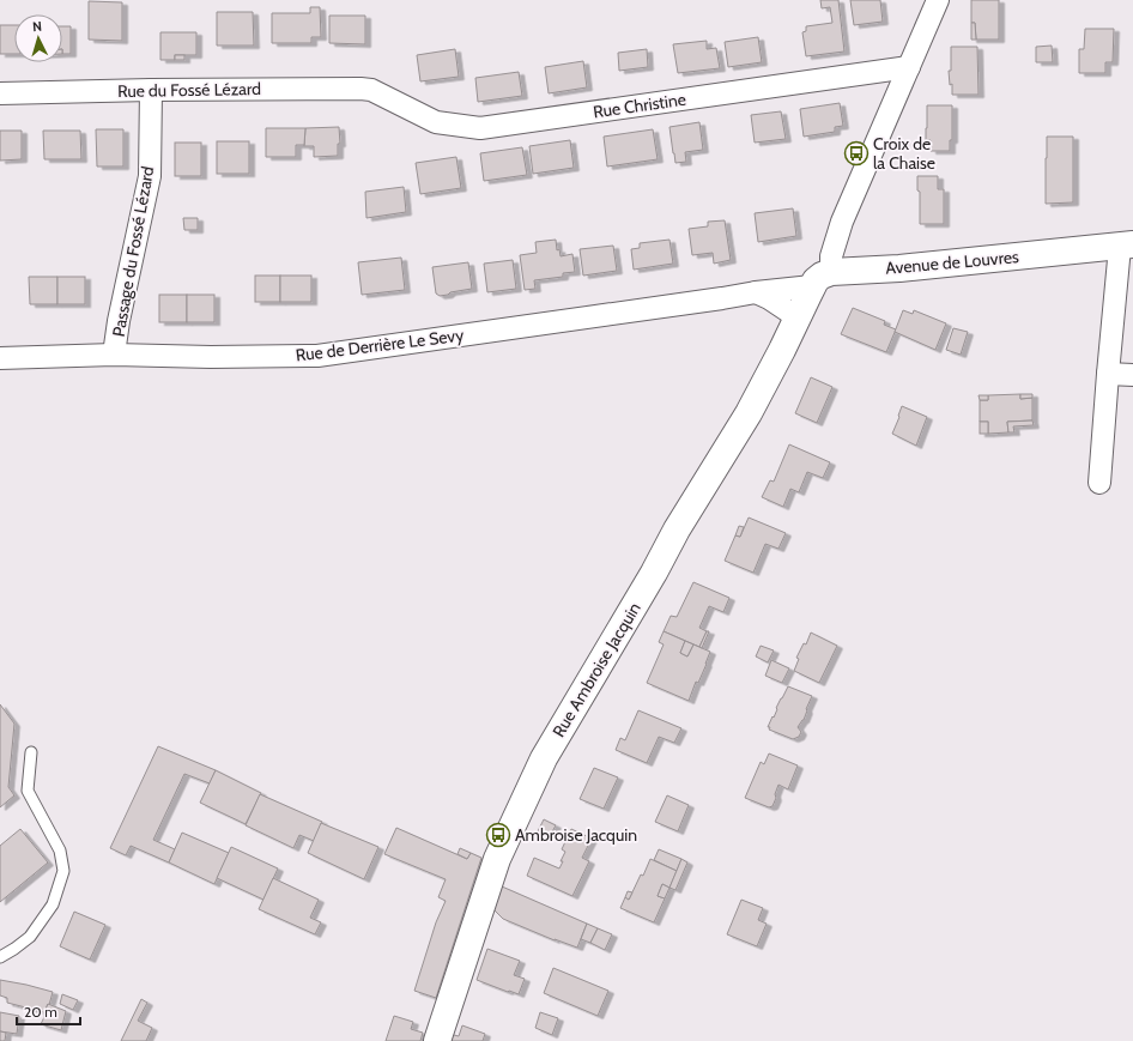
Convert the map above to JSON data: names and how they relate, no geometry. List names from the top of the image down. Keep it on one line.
{"streets":{"street":["Rue du Fossé Lézard","Rue Christine","Passage du Fossé Lézard","Avenue de Louvres","Rue de Derrière Le Sevy","Rue Ambroise Jacquin"]},"crossings":[["Rue du Fossé Lézard","Rue Christine"],["Rue du Fossé Lézard","Passage du Fossé Lézard"],["Passage du Fossé Lézard","Rue de Derrière Le Sevy"],["Avenue de Louvres","Rue de Derrière Le Sevy"]],"places":{"bus stop":["Croix de la Chaise","Ambroise Jacquin"]},"scale_bar":"20 m","north":"top"}
